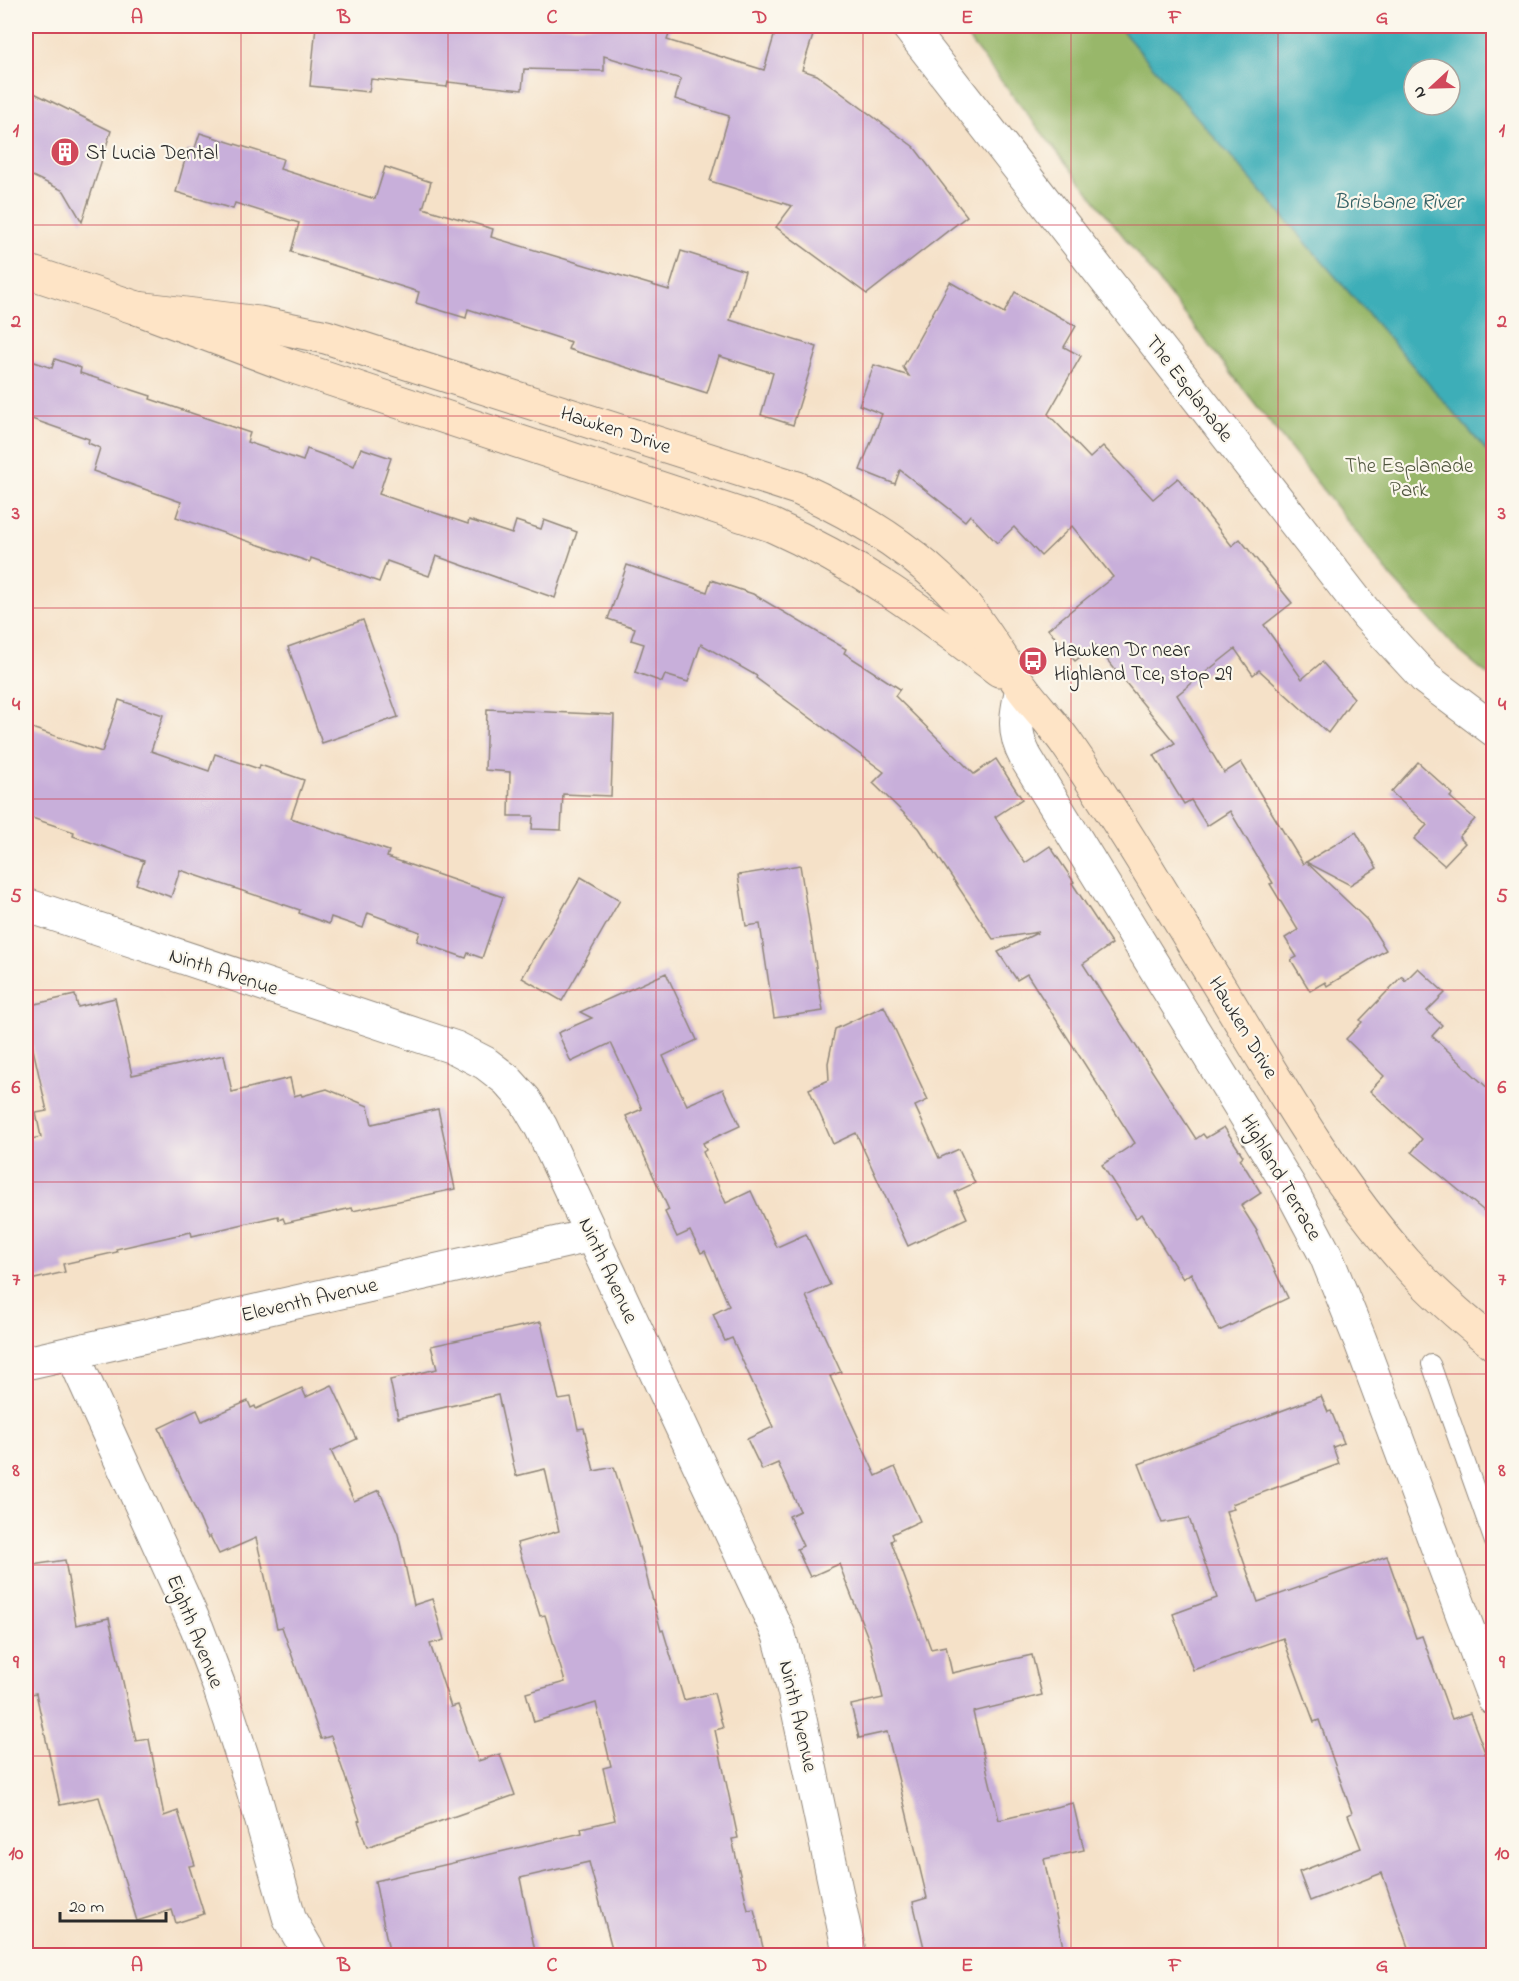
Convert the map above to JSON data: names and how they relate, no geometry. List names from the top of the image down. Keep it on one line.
{"streets":{"main road":["Hawken Drive"],"street":["The Esplanade","Ninth Avenue","Highland Terrace","Eleventh Avenue","Eighth Avenue"]},"crossings":[["Hawken Drive","Highland Terrace"],["Ninth Avenue","Eleventh Avenue"],["Eleventh Avenue","Eighth Avenue"]],"water":["Brisbane River"],"parks":["The Esplanade Park"],"places":{"building":["St Lucia Dental"],"bus stop":["Hawken Dr near Highland Tce, stop 29"]},"scale_bar":"20 m","north":"left","grid":{"columns":["A","B","C","D","E","F","G"],"rows":["1","2","3","4","5","6","7","8","9","10"]}}
